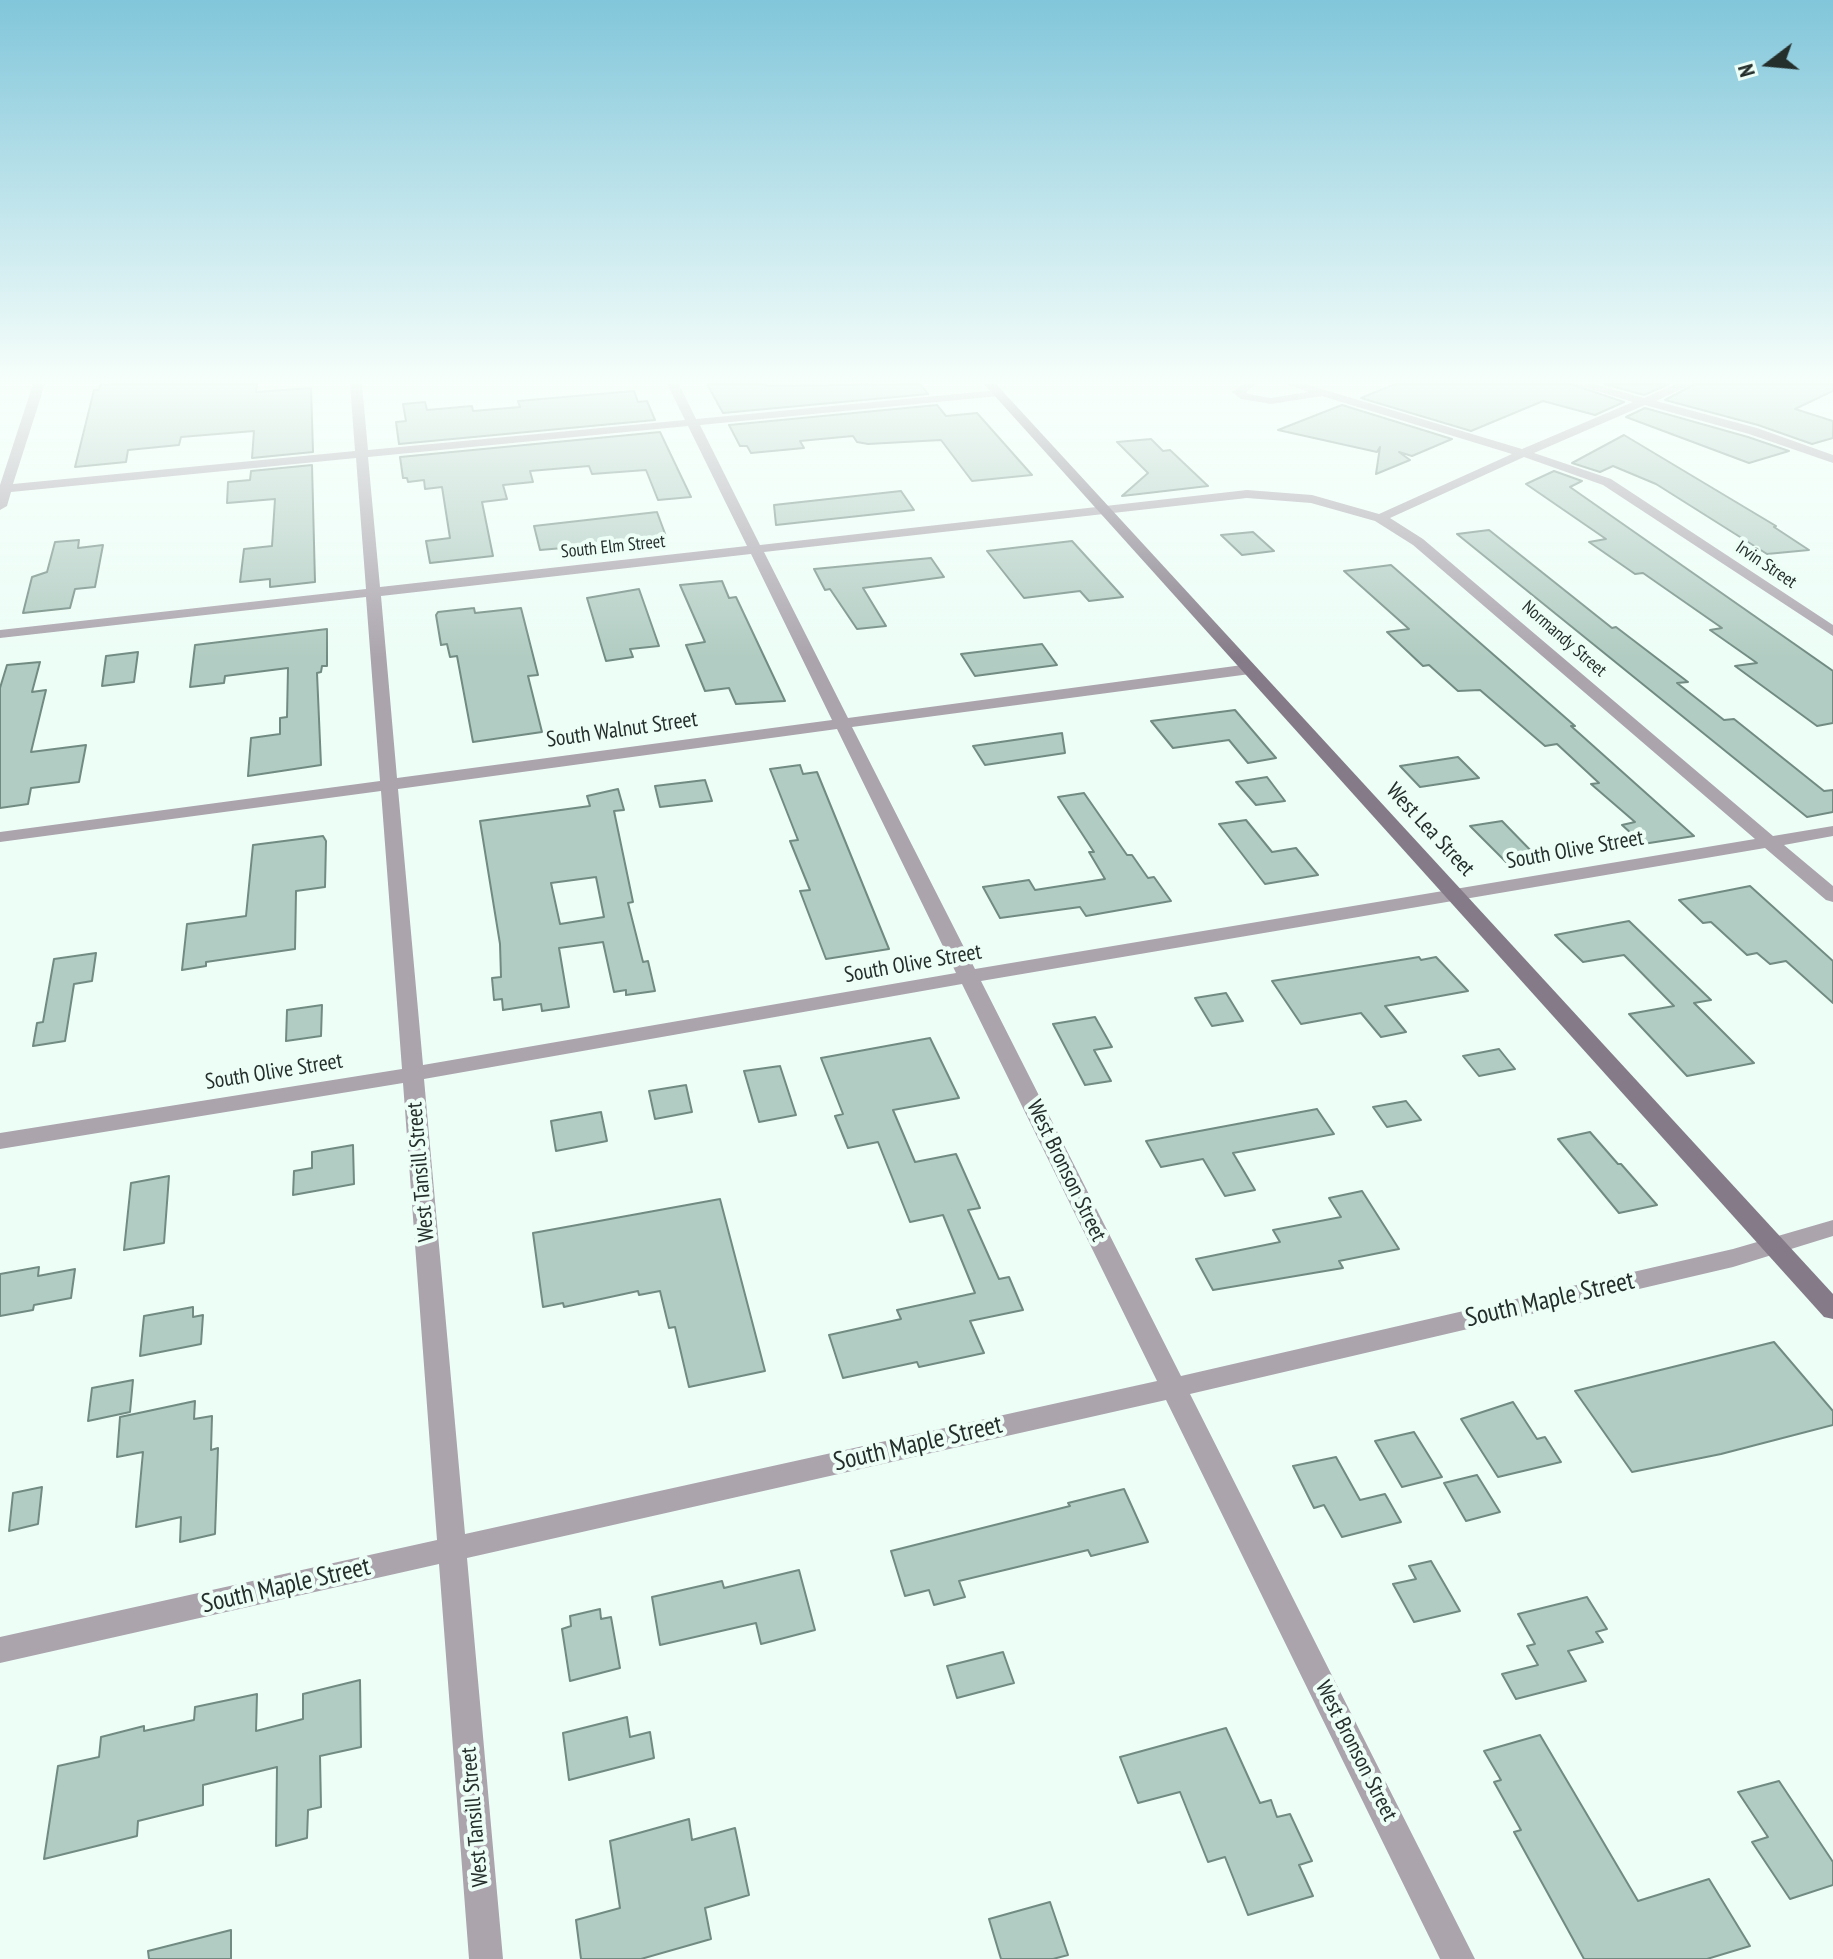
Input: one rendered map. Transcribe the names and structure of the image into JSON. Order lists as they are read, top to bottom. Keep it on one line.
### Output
{"streets":{"main road":["West Lea Street"],"street":["South Elm Street","Irvin Street","Normandy Street","South Walnut Street","South Olive Street","West Bronson Street","West Tansill Street","South Maple Street"]},"crossings":[["South Elm Street","Normandy Street"],["South Elm Street","West Lea Street"],["South Elm Street","West Bronson Street"],["South Elm Street","West Tansill Street"],["Normandy Street","South Olive Street"],["South Walnut Street","West Lea Street"],["South Walnut Street","West Bronson Street"],["South Walnut Street","West Tansill Street"],["West Lea Street","South Olive Street"],["West Lea Street","South Maple Street"],["South Olive Street","West Bronson Street"],["South Olive Street","West Tansill Street"],["West Bronson Street","South Maple Street"],["West Tansill Street","South Maple Street"]],"north":"left"}
